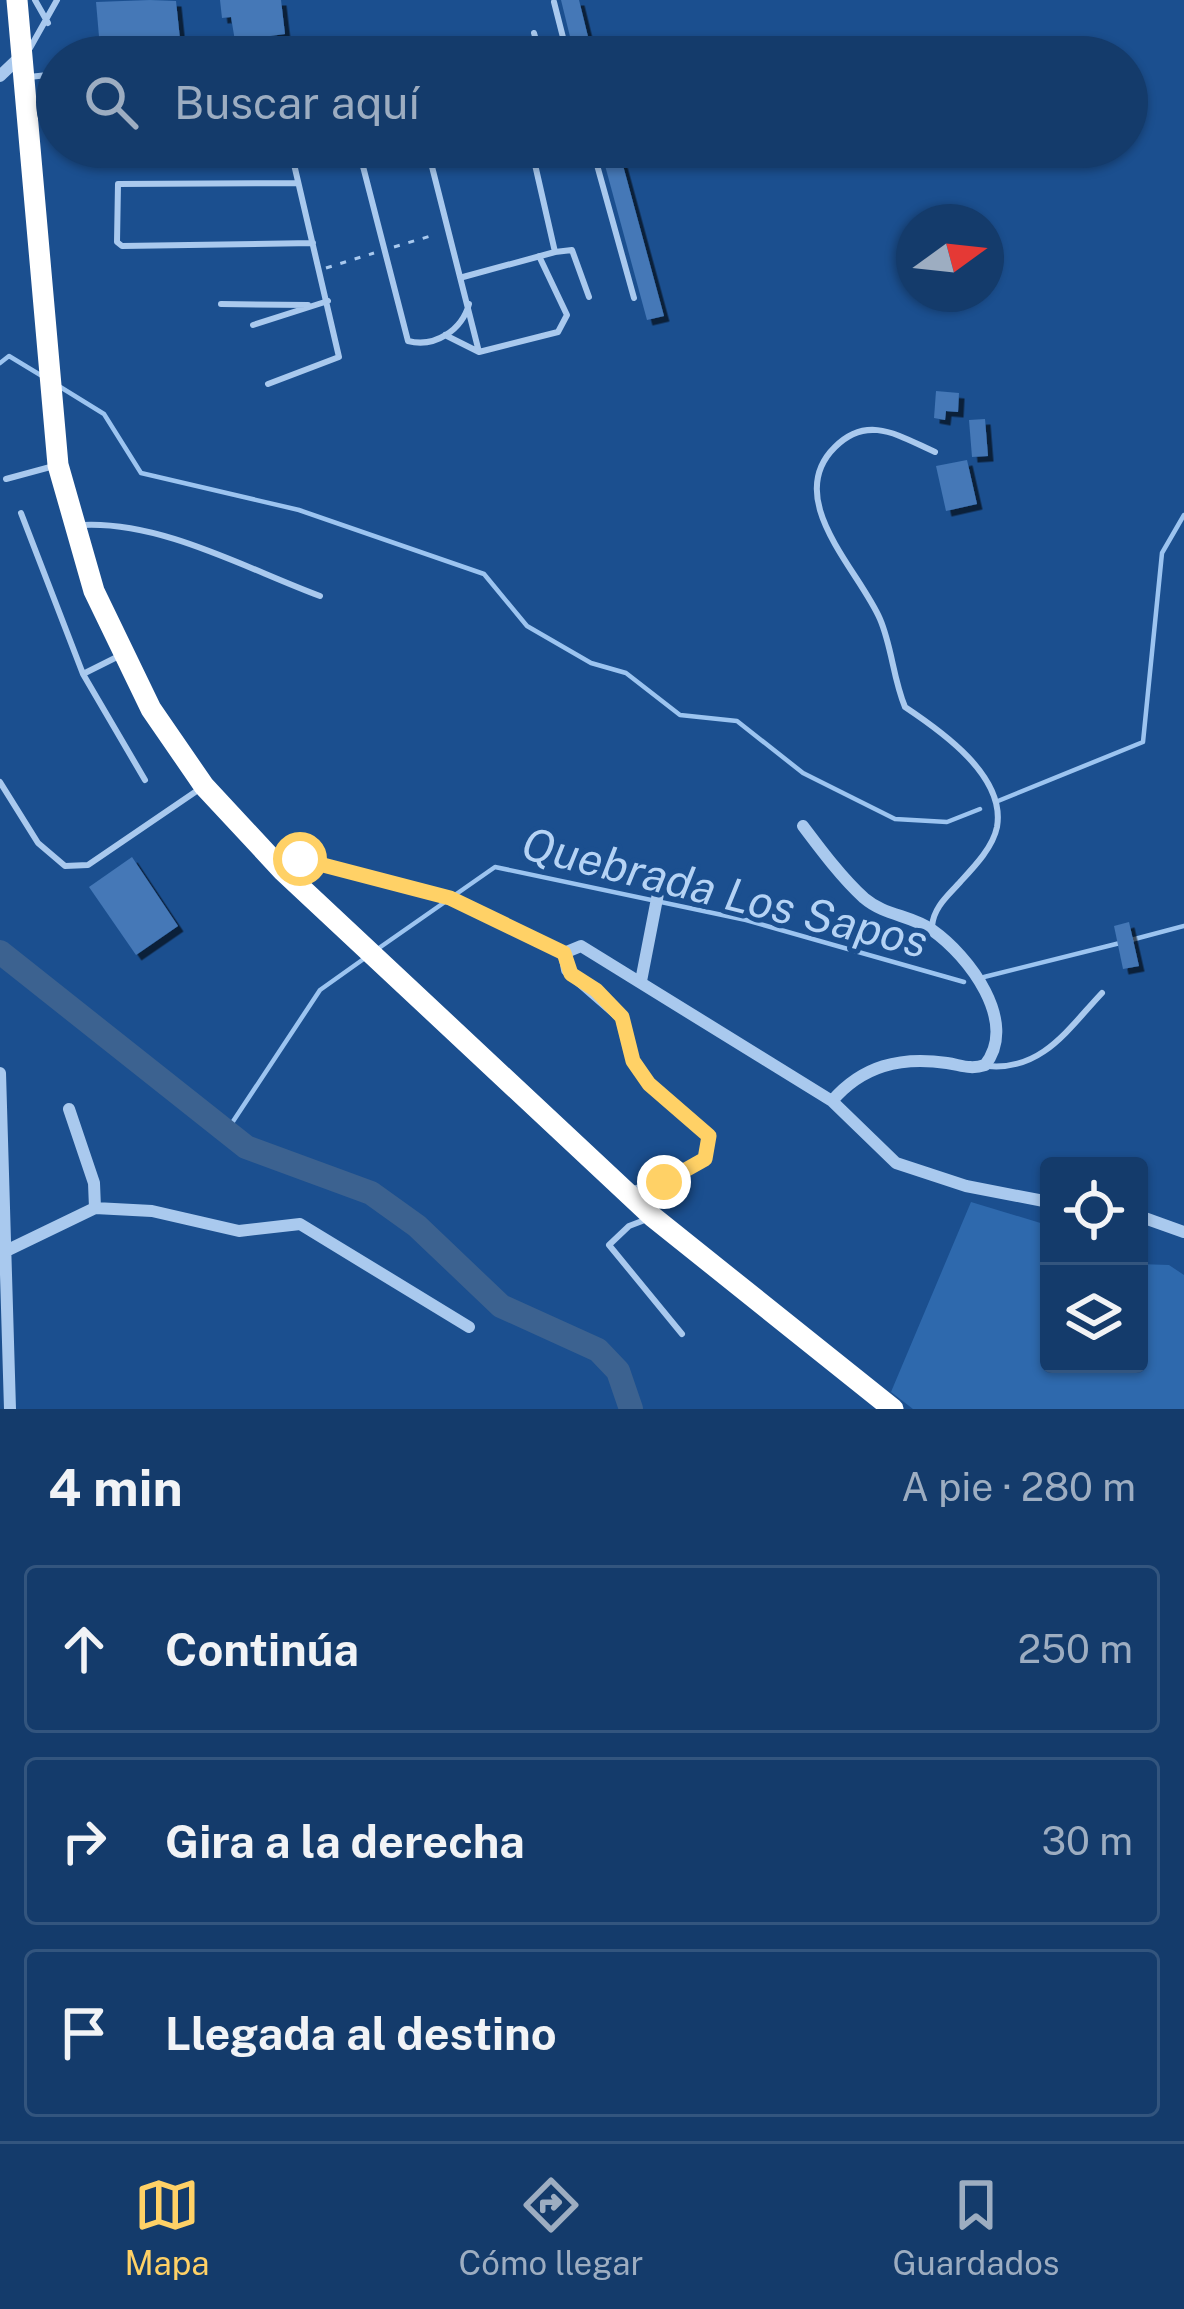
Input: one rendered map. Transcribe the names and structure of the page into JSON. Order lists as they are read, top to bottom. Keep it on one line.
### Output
{"water":["Quebrada Los Sapos"],"north":"right","page":{"search":"Buscar aquí","heading":["4 min","A pie · 280 m"],"list":[["Continúa","250 m"],["Gira a la derecha","30 m"],"Llegada al destino"],"nav":["Mapa","Cómo llegar","Guardados"]}}
